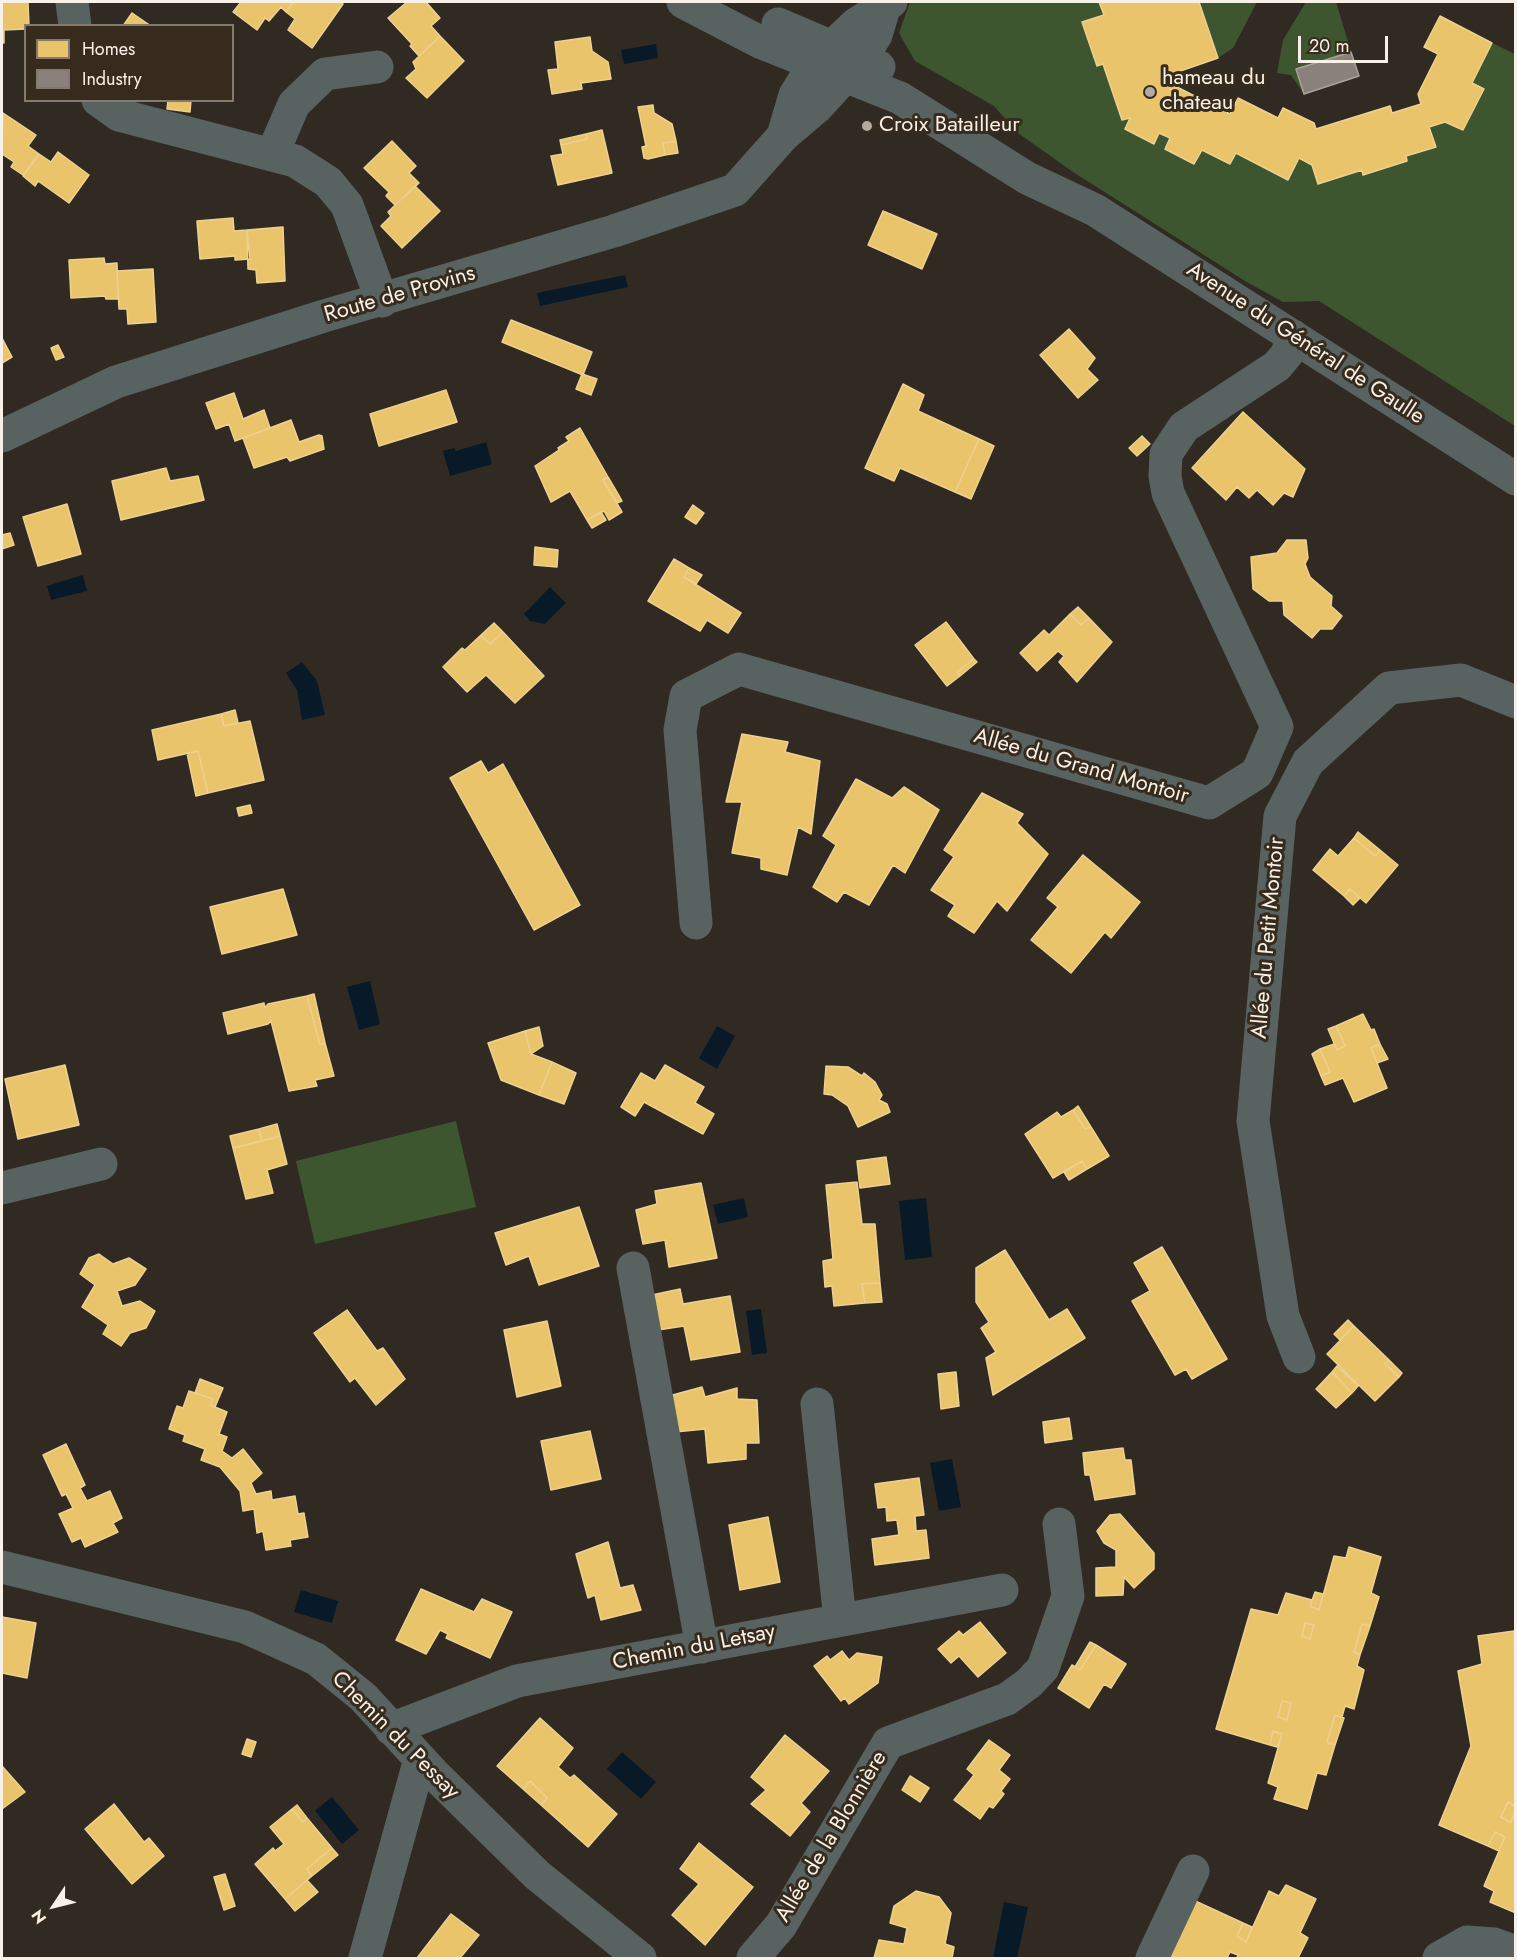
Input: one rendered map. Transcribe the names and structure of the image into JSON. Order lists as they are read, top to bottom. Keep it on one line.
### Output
{"streets":{"street":["Route de Provins","Avenue du Général de Gaulle","Allée du Grand Montoir","Allée du Petit Montoir","Chemin du Letsay","Chemin du Pessay","Allée de la Blonnière"]},"crossings":[["Route de Provins","Avenue du Général de Gaulle"],["Avenue du Général de Gaulle","Allée du Grand Montoir"],["Chemin du Letsay","Chemin du Pessay"]],"places":["hameau du chateau","Croix Batailleur"],"legend":["Homes","Industry"],"scale_bar":"20 m","north":"bottom left"}
